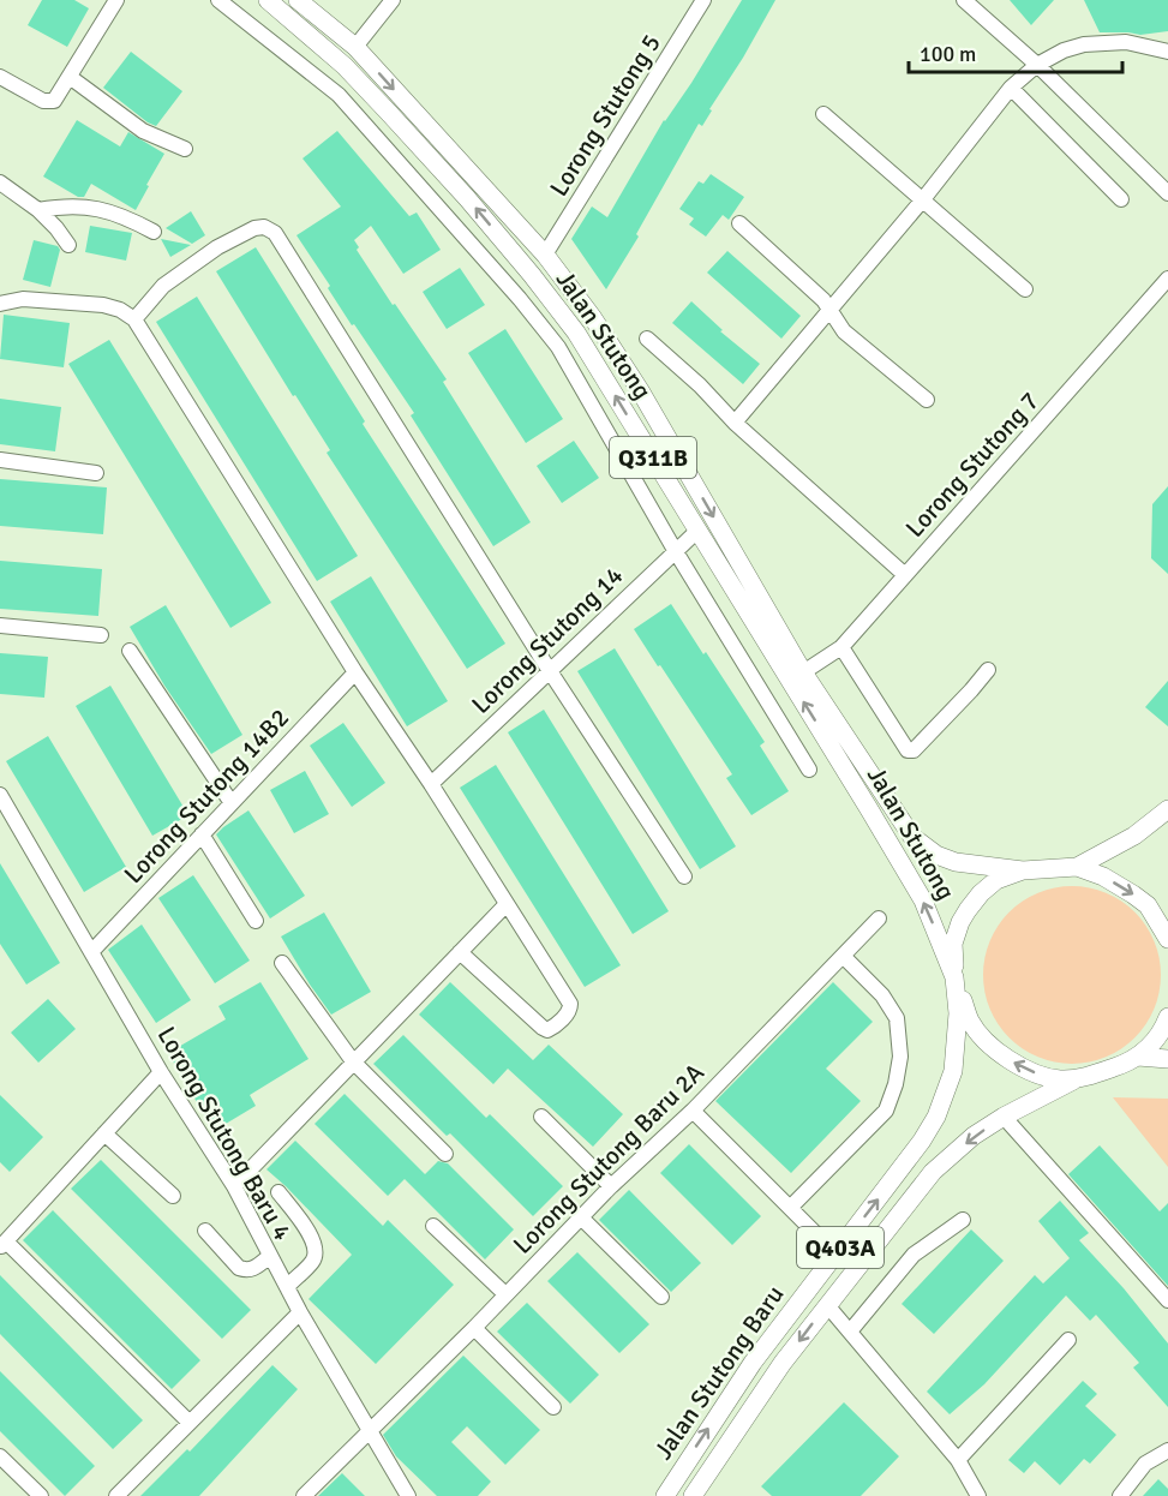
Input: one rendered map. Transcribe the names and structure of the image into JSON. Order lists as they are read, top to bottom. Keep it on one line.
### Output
{"streets":{"main road":["Jalan Stutong","Q311B","Q403A","Jalan Stutong Baru"],"street":["Lorong Stutong 5","Lorong Stutong 7","Lorong Stutong 14","Lorong Stutong 14B2","Lorong Stutong Baru 4","Lorong Stutong Baru 2A"]},"crossings":[["Lorong Stutong 5","Jalan Stutong"],["Jalan Stutong","Lorong Stutong 7"],["Jalan Stutong","Lorong Stutong 14"],["Jalan Stutong","Jalan Stutong Baru"],["Lorong Stutong 14B2","Lorong Stutong Baru 4"],["Lorong Stutong Baru 4","Lorong Stutong Baru 2A"]],"scale_bar":"100 m"}
